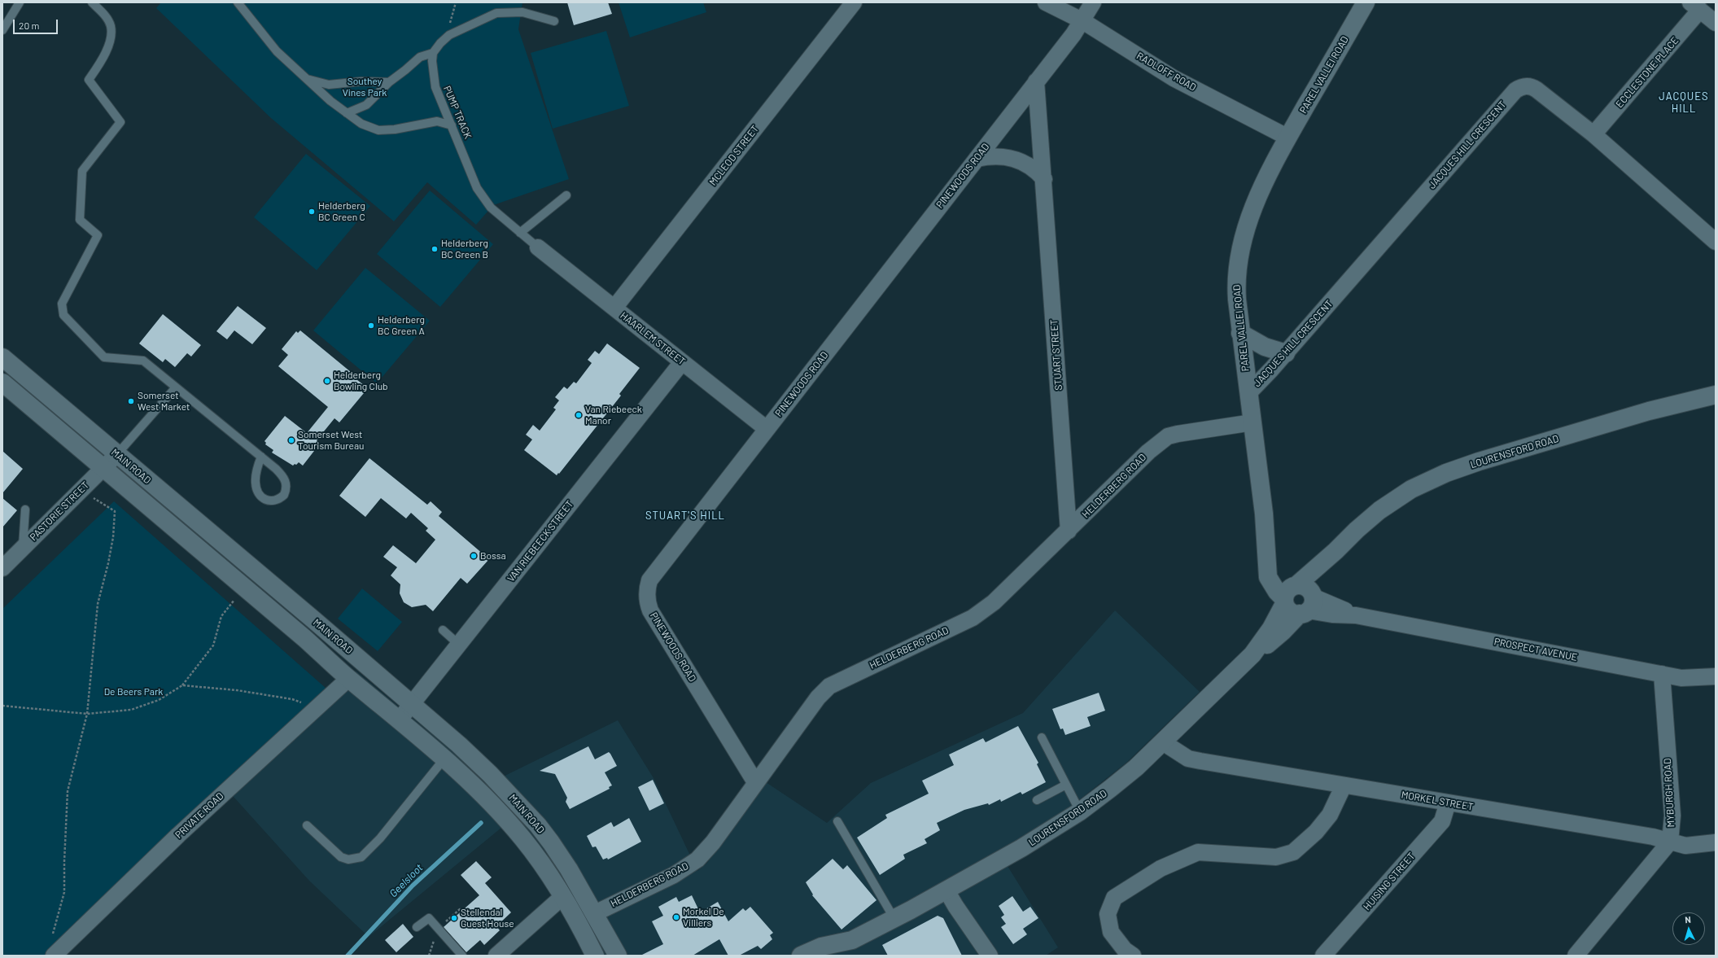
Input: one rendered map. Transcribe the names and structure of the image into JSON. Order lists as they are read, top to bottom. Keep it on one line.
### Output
{"streets":{"street":["RADLOFF ROAD","ECCLESTONE PLACE","PAREL VALLEI ROAD","JACQUES HILL CRESCENT","MCLEOD STREET","PINEWOODS ROAD","HAARLEM STREET","STUART STREET","LOURENSFORD ROAD","MAIN ROAD","HELDERBERG ROAD","PASTORIE STREET","VAN RIEBEECK STREET","PROSPECT AVENUE","MYBURGH ROAD","MORKEL STREET","PRIVATE ROAD","HUISING STREET"],"lane":["PUMP TRACK"]},"crossings":[["RADLOFF ROAD","PAREL VALLEI ROAD"],["RADLOFF ROAD","PINEWOODS ROAD"],["ECCLESTONE PLACE","JACQUES HILL CRESCENT"],["PAREL VALLEI ROAD","JACQUES HILL CRESCENT"],["PAREL VALLEI ROAD","LOURENSFORD ROAD"],["PAREL VALLEI ROAD","HELDERBERG ROAD"],["PUMP TRACK","HAARLEM STREET"],["MCLEOD STREET","HAARLEM STREET"],["PINEWOODS ROAD","HAARLEM STREET"],["PINEWOODS ROAD","STUART STREET"],["PINEWOODS ROAD","HELDERBERG ROAD"],["HAARLEM STREET","VAN RIEBEECK STREET"],["STUART STREET","HELDERBERG ROAD"],["LOURENSFORD ROAD","PROSPECT AVENUE"],["LOURENSFORD ROAD","MORKEL STREET"],["MAIN ROAD","HELDERBERG ROAD"],["MAIN ROAD","PASTORIE STREET"],["MAIN ROAD","VAN RIEBEECK STREET"],["MAIN ROAD","PRIVATE ROAD"],["PROSPECT AVENUE","MYBURGH ROAD"],["MYBURGH ROAD","MORKEL STREET"],["MORKEL STREET","HUISING STREET"]],"districts":["JACQUES HILL","STUART'S HILL"],"water":["Geelsloot"],"parks":["Southey Vines Park","De Beers Park"],"places":["Helderberg BC Green C","Helderberg BC Green B","Helderberg BC Green A","Helderberg Bowling Club","Somerset West Market","Van Riebeeck Manor","Somerset West Tourism Bureau","Bossa","Morkel De Villiers","Stellendal Guest House"],"scale_bar":"20 m","north":"top"}
